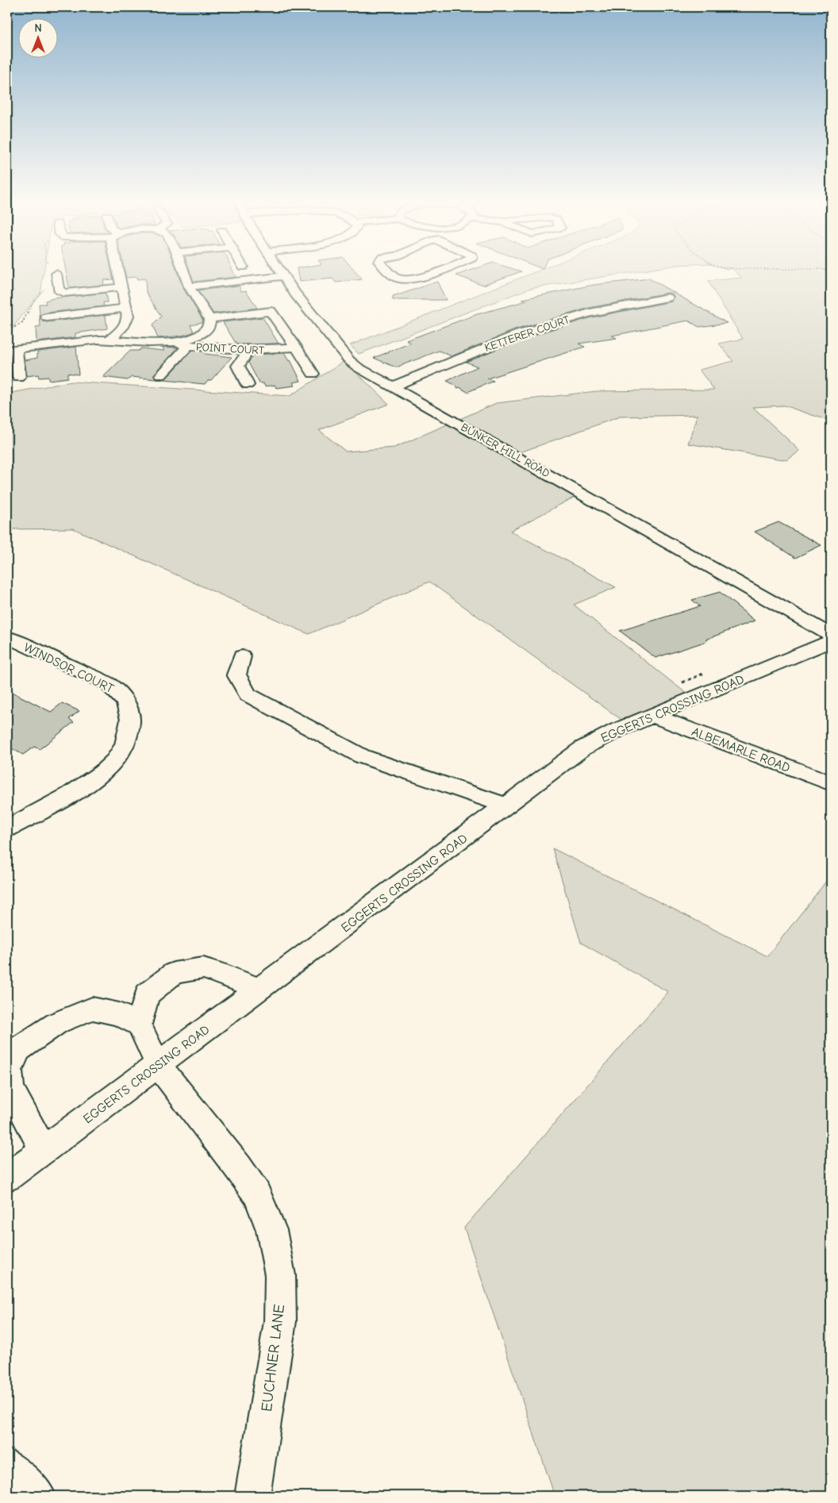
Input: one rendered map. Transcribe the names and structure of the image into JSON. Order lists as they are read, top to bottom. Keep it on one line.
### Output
{"streets":{"street":["KETTERER COURT","POINT COURT","BUNKER HILL ROAD","WINDSOR COURT","EGGERTS CROSSING ROAD","ALBEMARLE ROAD","EUCHNER LANE"]},"crossings":[["KETTERER COURT","BUNKER HILL ROAD"],["EGGERTS CROSSING ROAD","ALBEMARLE ROAD"],["EGGERTS CROSSING ROAD","EUCHNER LANE"]],"north":"top"}
